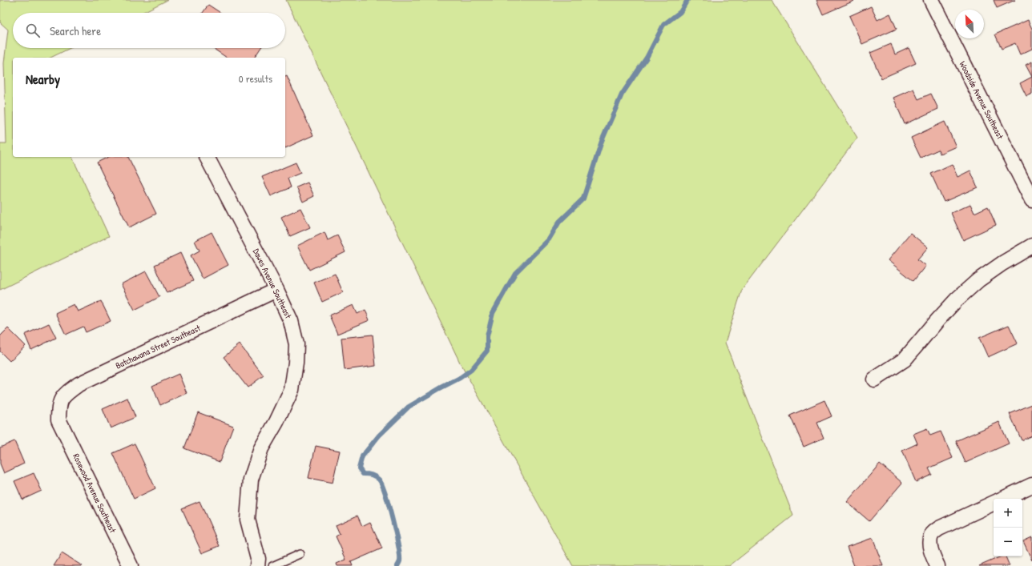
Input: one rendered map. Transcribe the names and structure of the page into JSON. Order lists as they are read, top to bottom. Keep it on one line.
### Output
{"streets":{"street":["Woodside Avenue Southeast","Dawes Avenue Southeast","Batchawana Street Southeast","Rosewood Avenue Southeast"]},"crossings":[["Dawes Avenue Southeast","Batchawana Street Southeast"],["Batchawana Street Southeast","Rosewood Avenue Southeast"]],"north":"top left","page":{"search":"Search here","heading":["Nearby","0 results"],"map_buttons":["+","−"]}}
